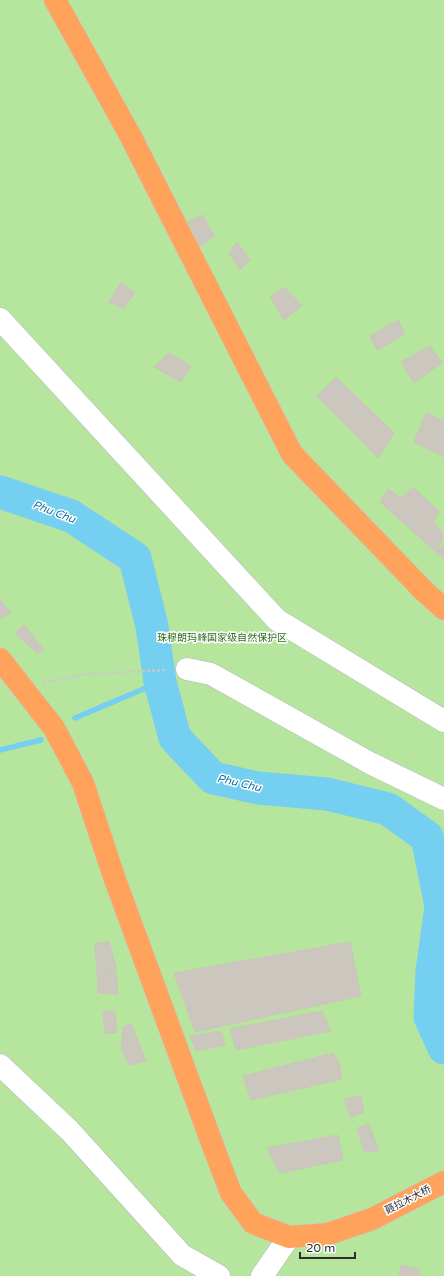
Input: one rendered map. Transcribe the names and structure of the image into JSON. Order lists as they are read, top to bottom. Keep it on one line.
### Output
{"streets":{"highway":["聂拉木大桥"]},"water":["Phu Chu"],"parks":["珠穆朗玛峰国家级自然保护区"],"scale_bar":"20 m"}
